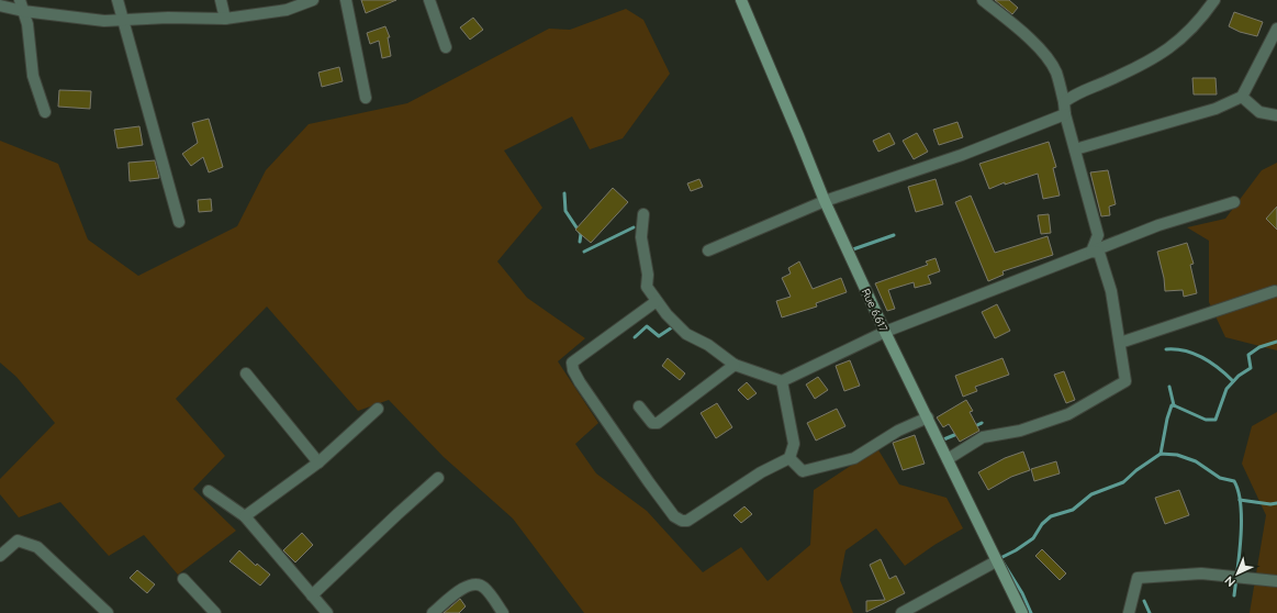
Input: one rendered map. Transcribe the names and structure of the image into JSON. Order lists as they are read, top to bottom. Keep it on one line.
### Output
{"streets":{"street":["Rue 6.617"]},"north":"bottom left"}
